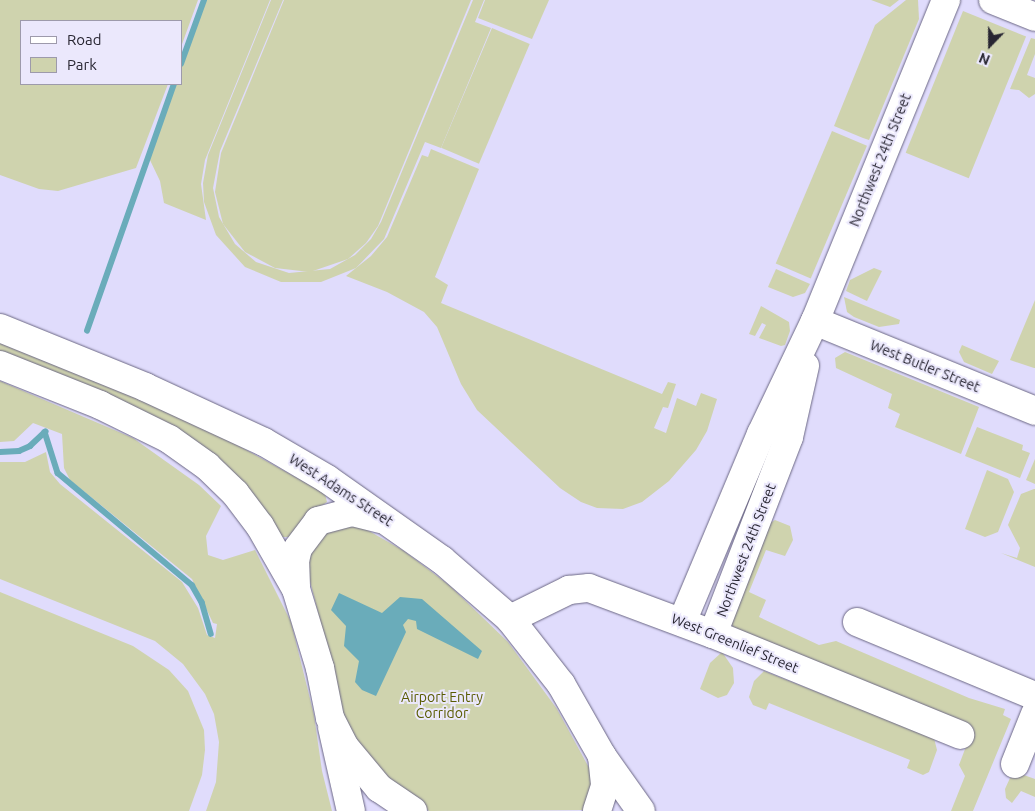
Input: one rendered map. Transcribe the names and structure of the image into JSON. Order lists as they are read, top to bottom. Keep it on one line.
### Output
{"streets":{"main road":["Northwest 24th Street","West Butler Street","West Adams Street","West Greenlief Street"]},"crossings":[["Northwest 24th Street","West Butler Street"],["Northwest 24th Street","West Greenlief Street"],["West Adams Street","West Greenlief Street"]],"parks":["Airport Entry Corridor"],"legend":["Road","Park"],"north":"bottom"}
